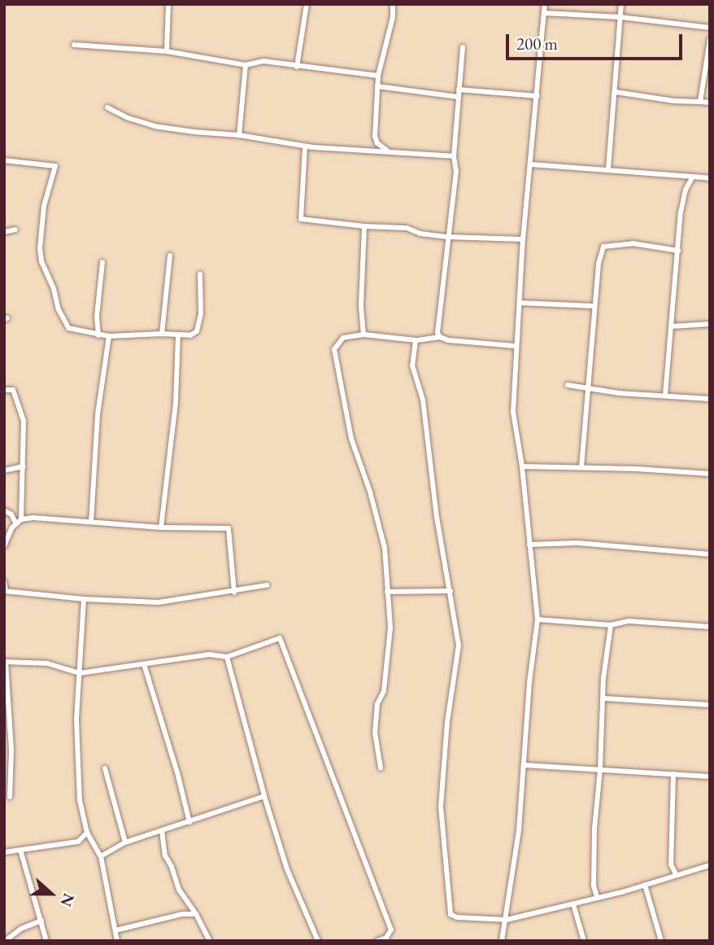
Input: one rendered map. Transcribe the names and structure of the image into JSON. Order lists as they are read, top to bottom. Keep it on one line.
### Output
{"scale_bar":"200 m","north":"right"}
